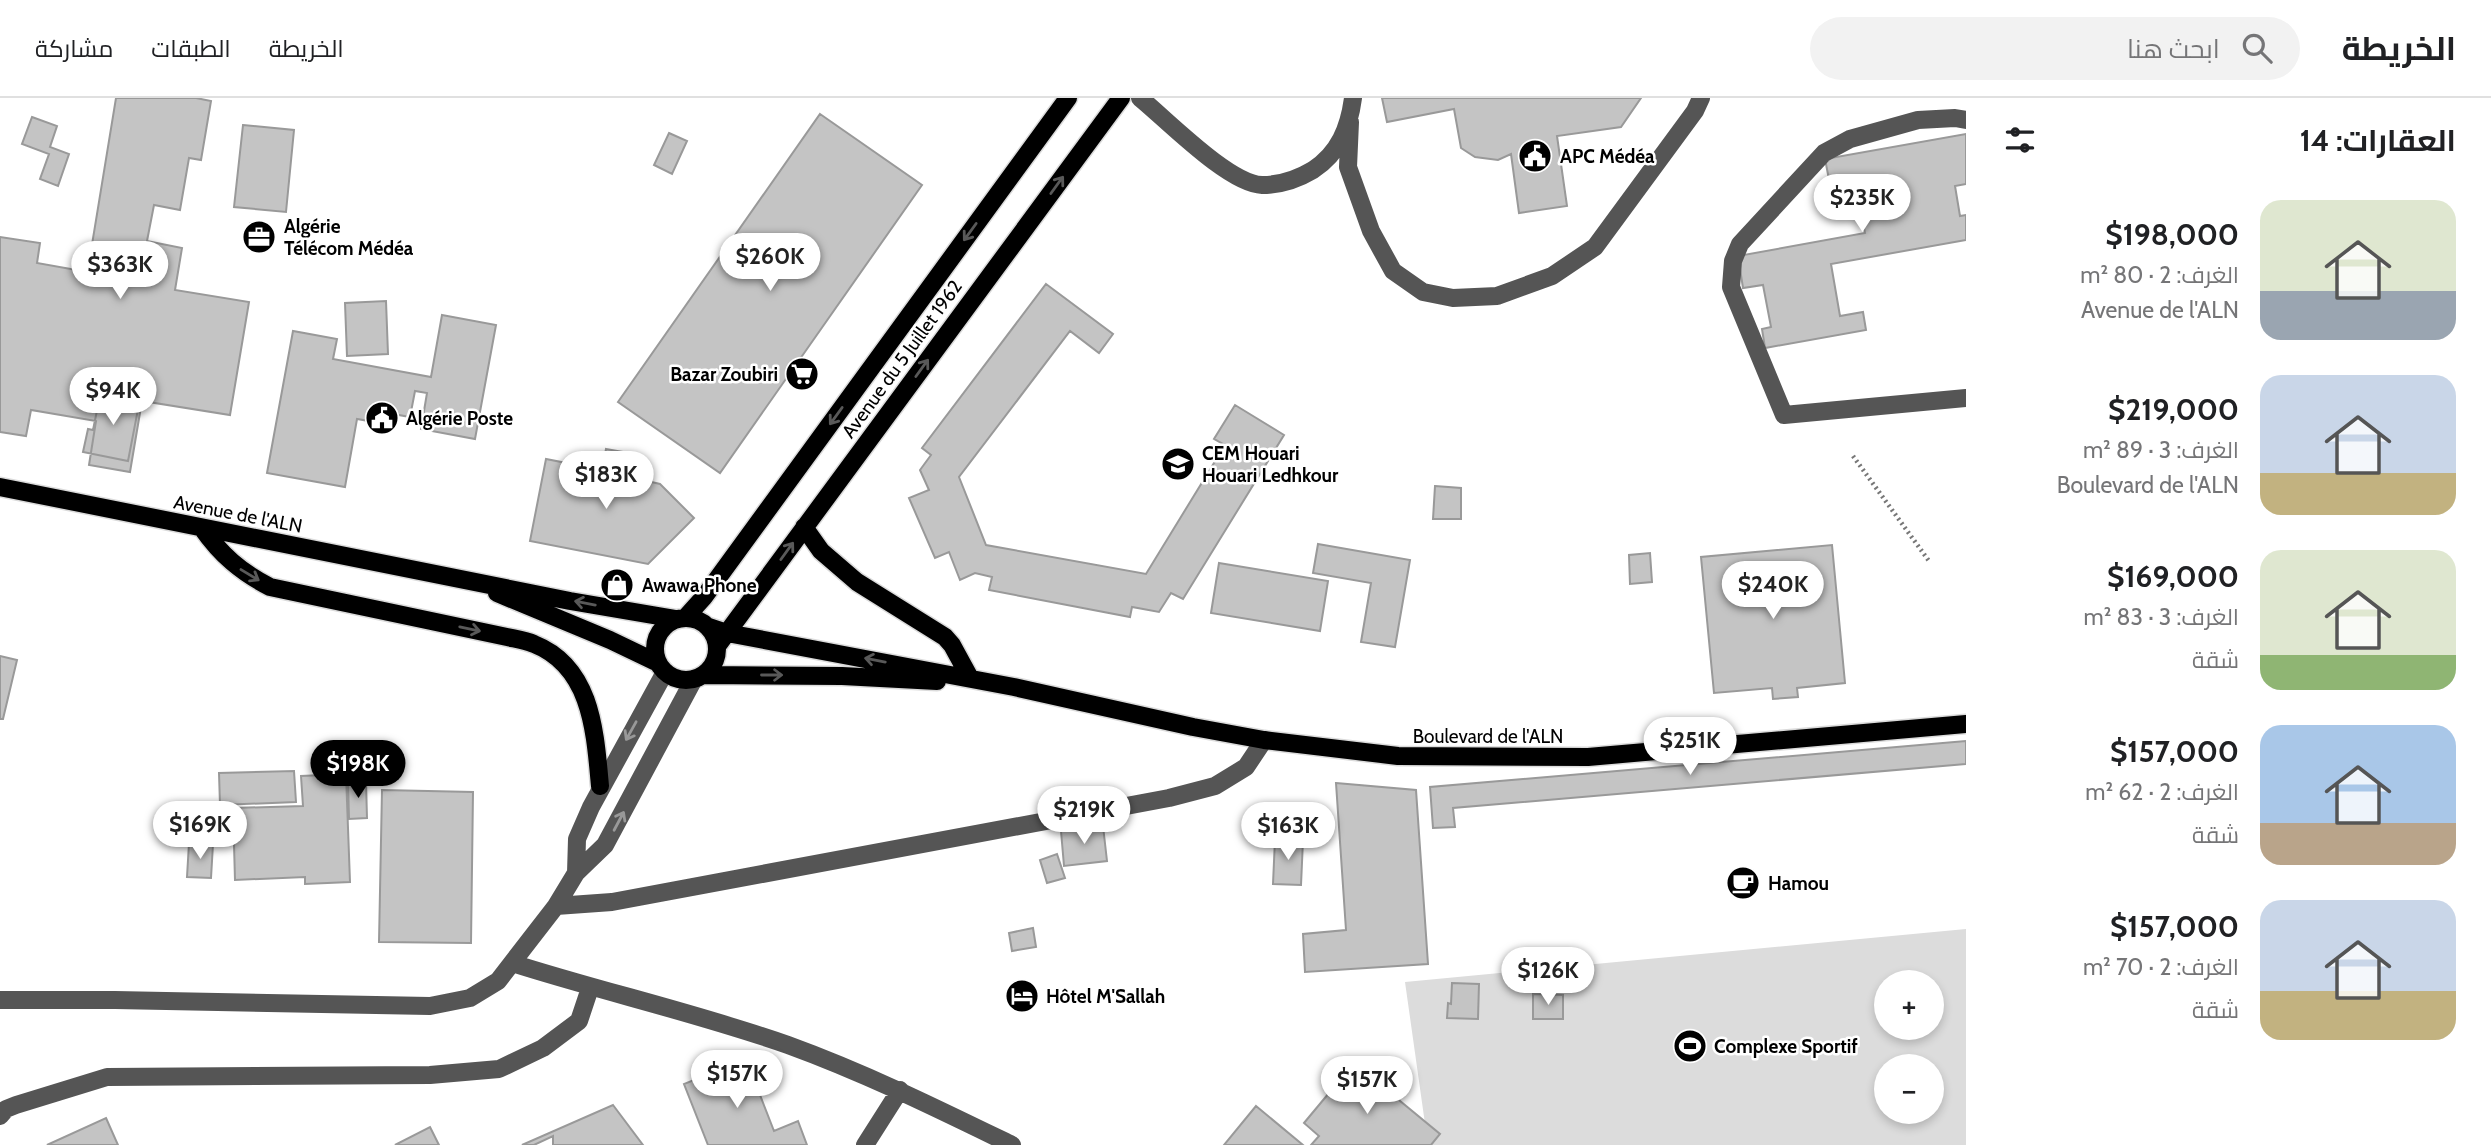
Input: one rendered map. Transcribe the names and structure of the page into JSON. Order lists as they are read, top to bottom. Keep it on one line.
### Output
{"streets":{"main road":["Avenue du 5 Juillet 1962","Avenue de l'ALN","Boulevard de l'ALN"]},"places":{"public building":["APC Médéa","Algérie Poste"],"office":["Algérie Télécom Médéa"],"supermarket":["Bazar Zoubiri"],"school or university":["CEM Houari Houari Ledhkour"],"shop":["Awawa Phone"],"cafe":["Hamou"],"hotel":["Hôtel M'Sallah"],"sports":["Complexe Sportif"]},"page":{"header":"الخريطة","search":"ابحث هنا","nav":["الخريطة","الطبقات","مشاركة"],"heading":"العقارات: 14","price":["$235K","$260K","$363K","$94K","$183K","$240K","$251K","$198K","$219K","$169K","$163K","$126K","$157K","$157K"],"list":[{"name":"$198,000","note":"الغرف: 2 · 80 m² · Avenue de l'ALN"},{"name":"$219,000","note":"الغرف: 3 · 89 m² · Boulevard de l'ALN"},{"name":"$169,000","note":"الغرف: 3 · 83 m² · شقة"},{"name":"$157,000","note":"الغرف: 2 · 62 m² · شقة"},{"name":"$157,000","note":"الغرف: 2 · 70 m² · شقة"}],"map_buttons":["+","−"]}}
